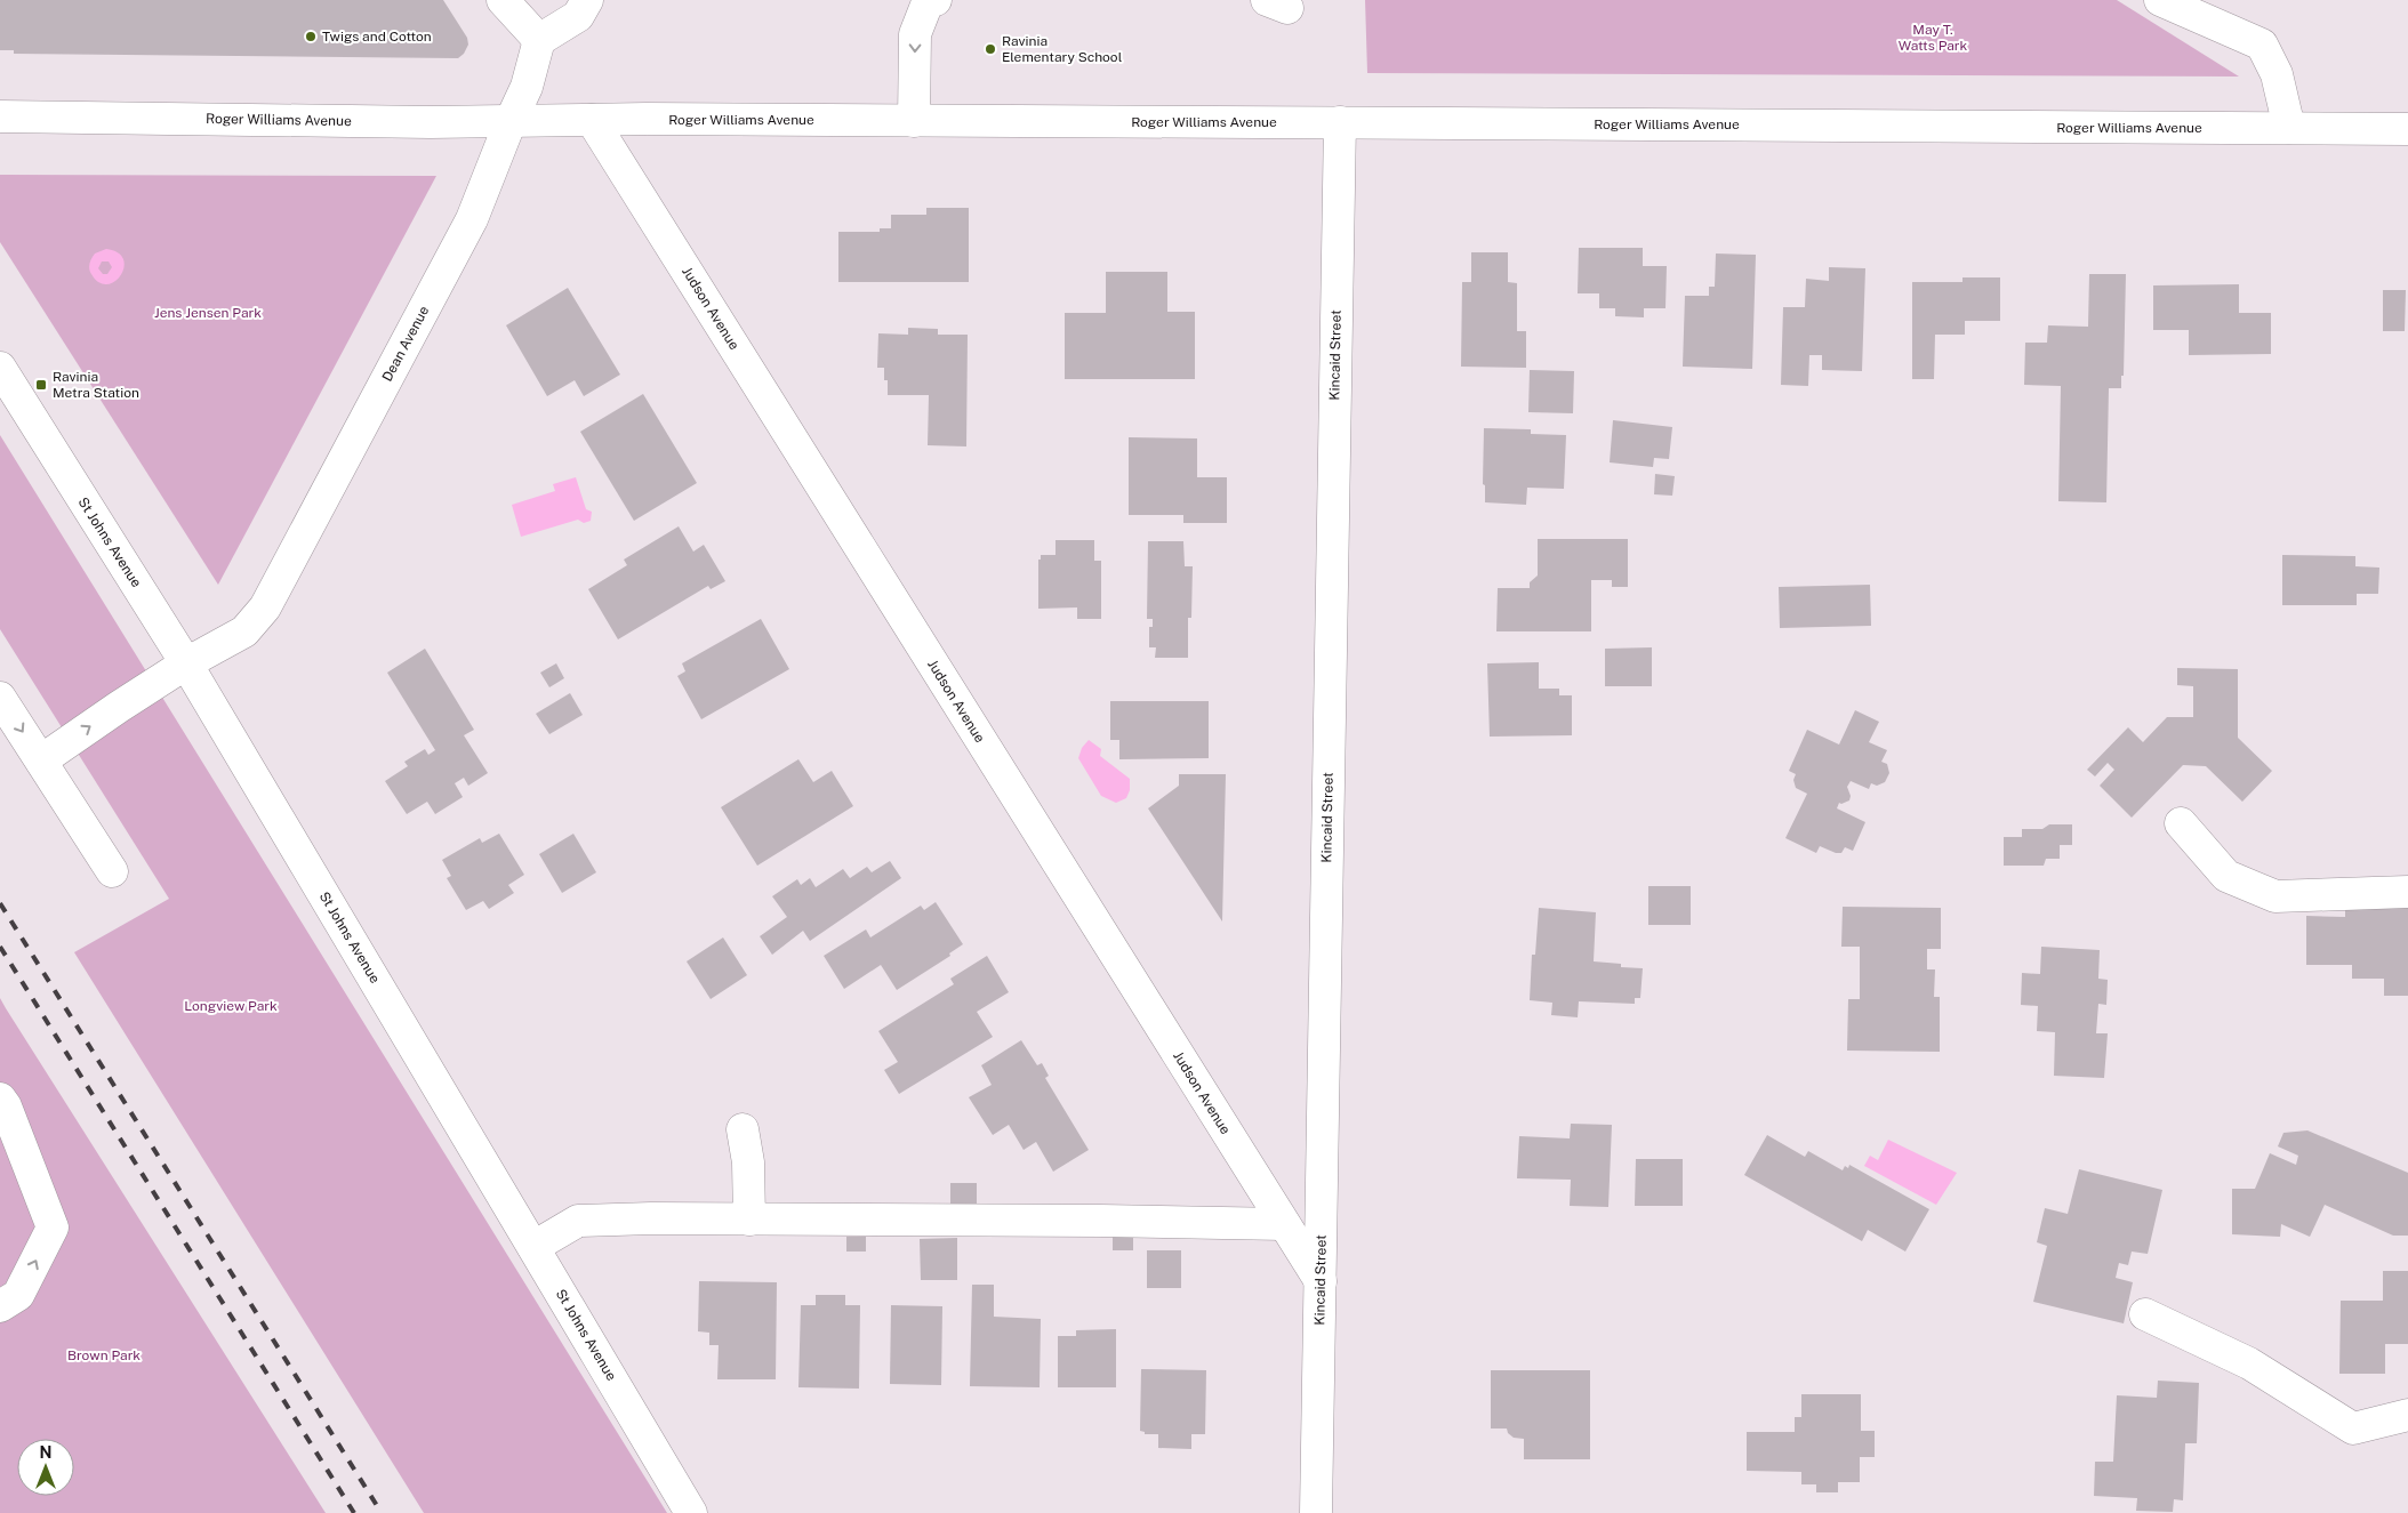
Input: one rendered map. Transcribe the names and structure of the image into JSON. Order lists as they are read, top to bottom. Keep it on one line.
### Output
{"streets":{"street":["Roger Williams Avenue","Judson Avenue","Dean Avenue","Kincaid Street","St Johns Avenue"]},"crossings":[["Roger Williams Avenue","Judson Avenue"],["Roger Williams Avenue","Dean Avenue"],["Roger Williams Avenue","Kincaid Street"],["Judson Avenue","Kincaid Street"],["Dean Avenue","St Johns Avenue"]],"parks":["May T. Watts Park","Jens Jensen Park","Longview Park","Brown Park"],"places":{"other":["Twigs and Cotton","Ravinia Elementary School"],"transit":["Ravinia Metra Station"]},"north":"top"}
